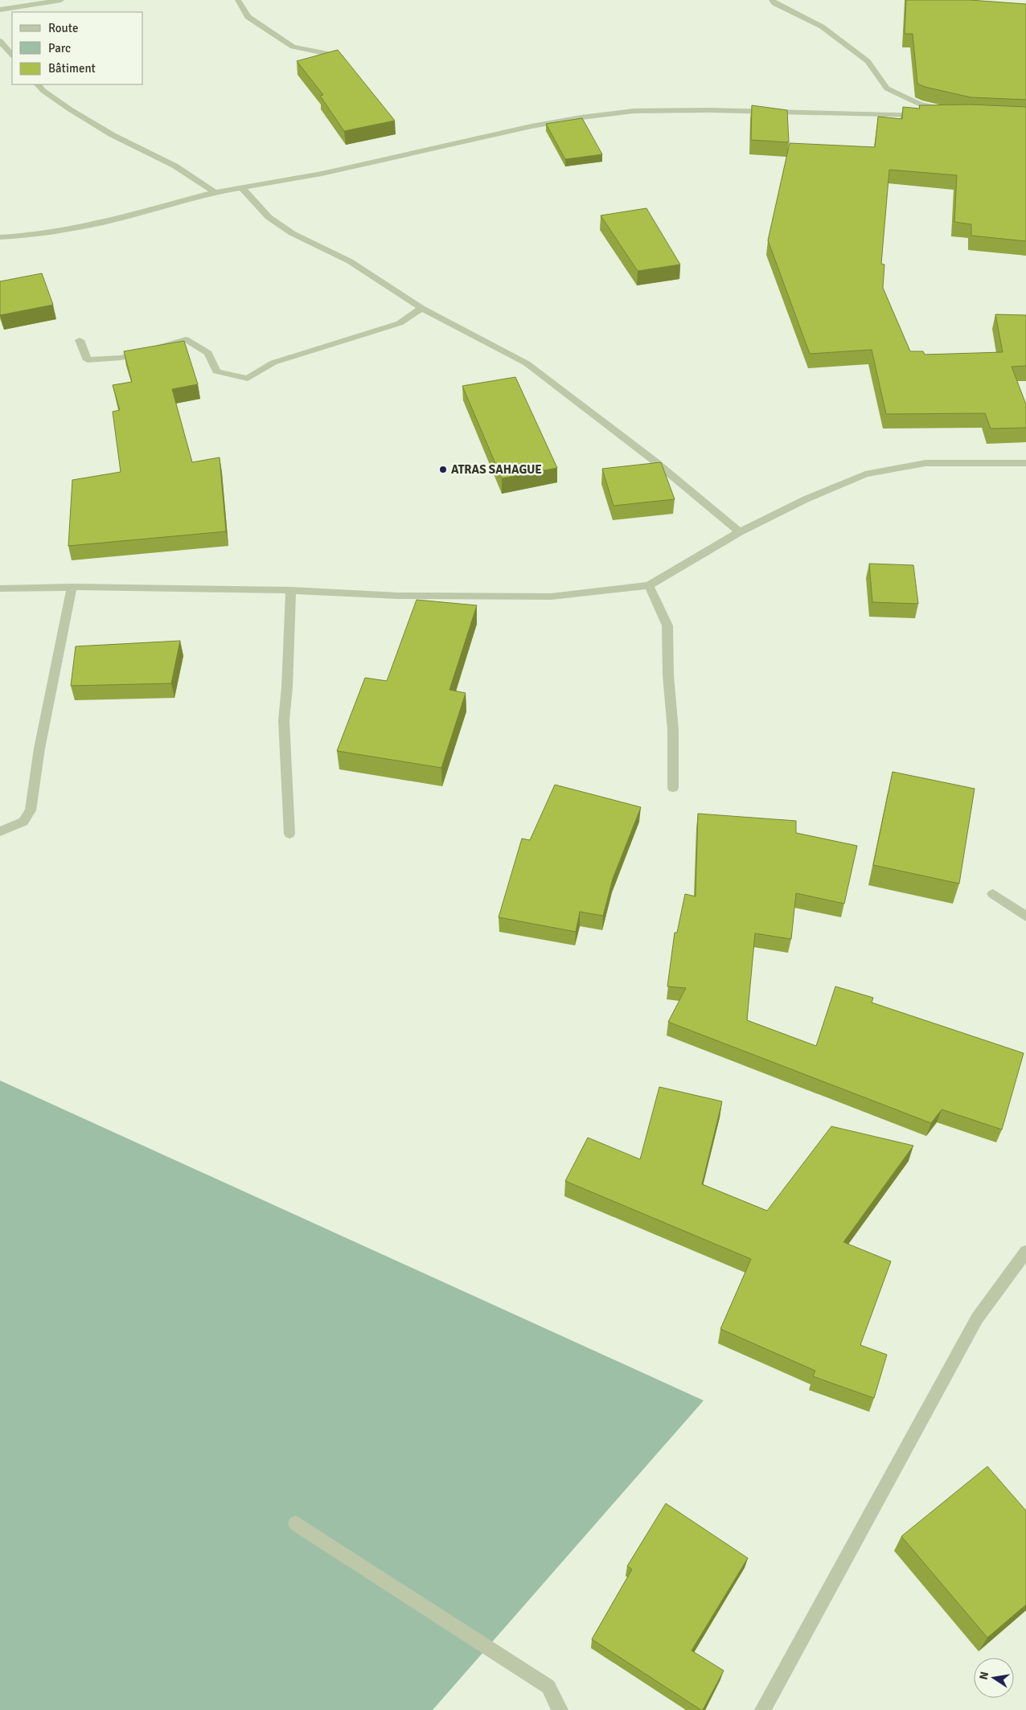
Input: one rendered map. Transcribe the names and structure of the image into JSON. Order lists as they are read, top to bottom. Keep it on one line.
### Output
{"places":["ATRAS SAHAGUE"],"legend":["Route","Parc","Bâtiment"],"north":"left"}
